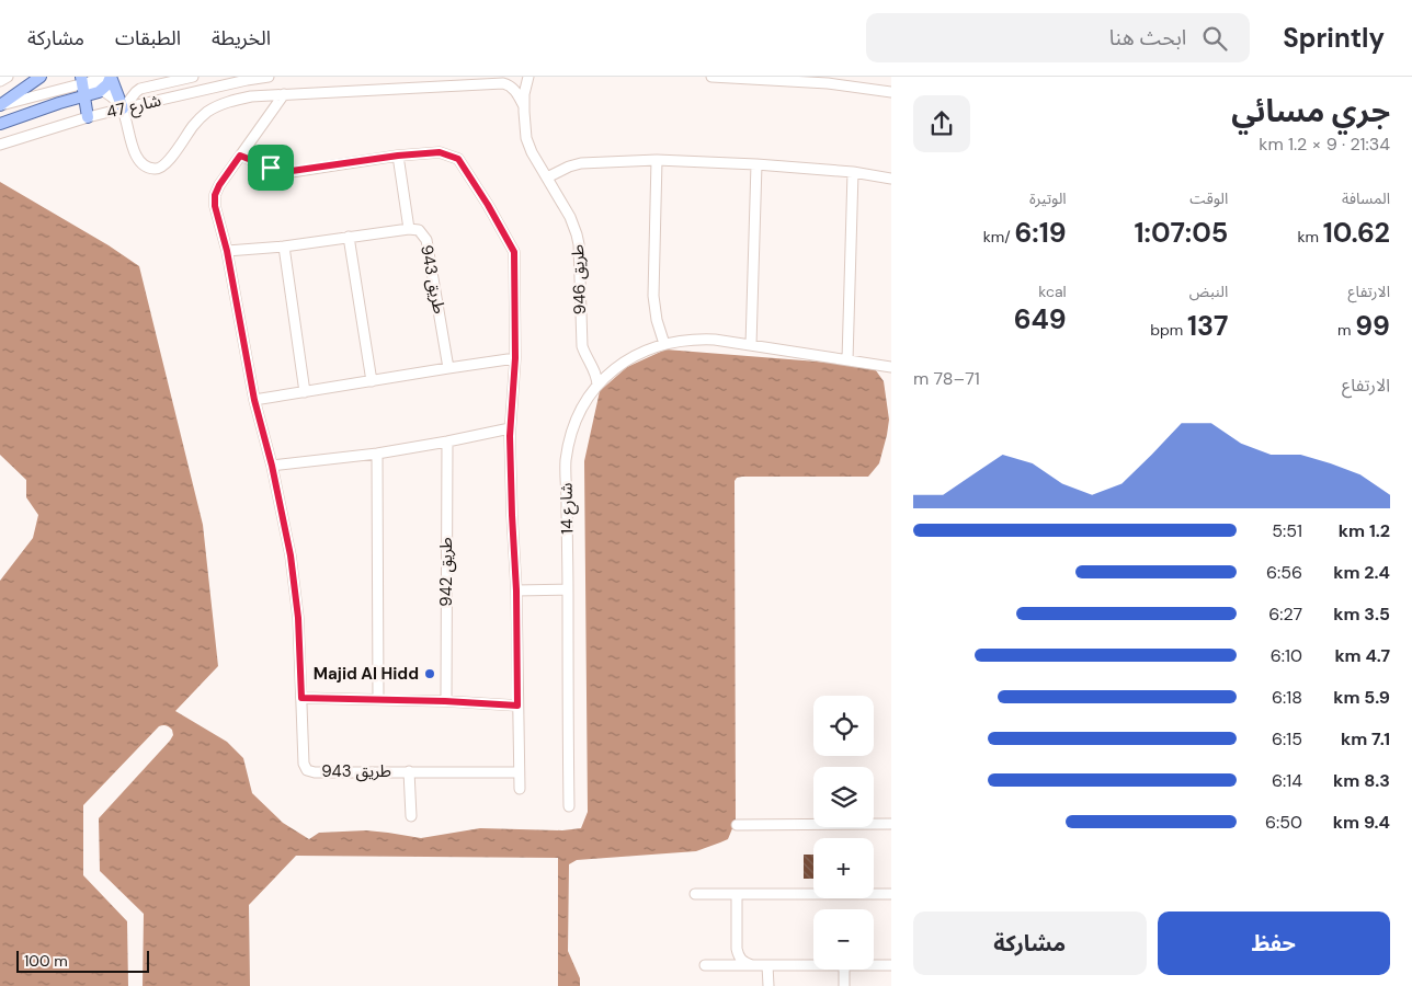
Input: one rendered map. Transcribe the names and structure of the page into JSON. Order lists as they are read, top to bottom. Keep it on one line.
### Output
{"streets":{"street":["شارع 47","طريق 943","طريق 946","شارع 14","طريق 942"]},"crossings":[["طريق 946","شارع 14"]],"places":["Majid Al Hidd"],"scale_bar":"100 m","page":{"header":"Sprintly","search":"ابحث هنا","nav":["الخريطة","الطبقات","مشاركة"],"heading":["جري مسائي","21:34 · 9 × 1.2 km"],"stats":[["المسافة","10.62 km"],["الوقت","1:07:05"],["الوتيرة","6:19 /km"],["الارتفاع","99 m"],["النبض","137 bpm"],["kcal","649"]],"chart":["الارتفاع","71–78 m"],"list":[{"name":"1.2 km","note":"5:51"},{"name":"2.4 km","note":"6:56"},{"name":"3.5 km","note":"6:27"},{"name":"4.7 km","note":"6:10"},{"name":"5.9 km","note":"6:18"},{"name":"7.1 km","note":"6:15"},{"name":"8.3 km","note":"6:14"},{"name":"9.4 km","note":"6:50"}],"map_buttons":["+","−"],"buttons":["حفظ","مشاركة"],"scale":"100 m"}}
